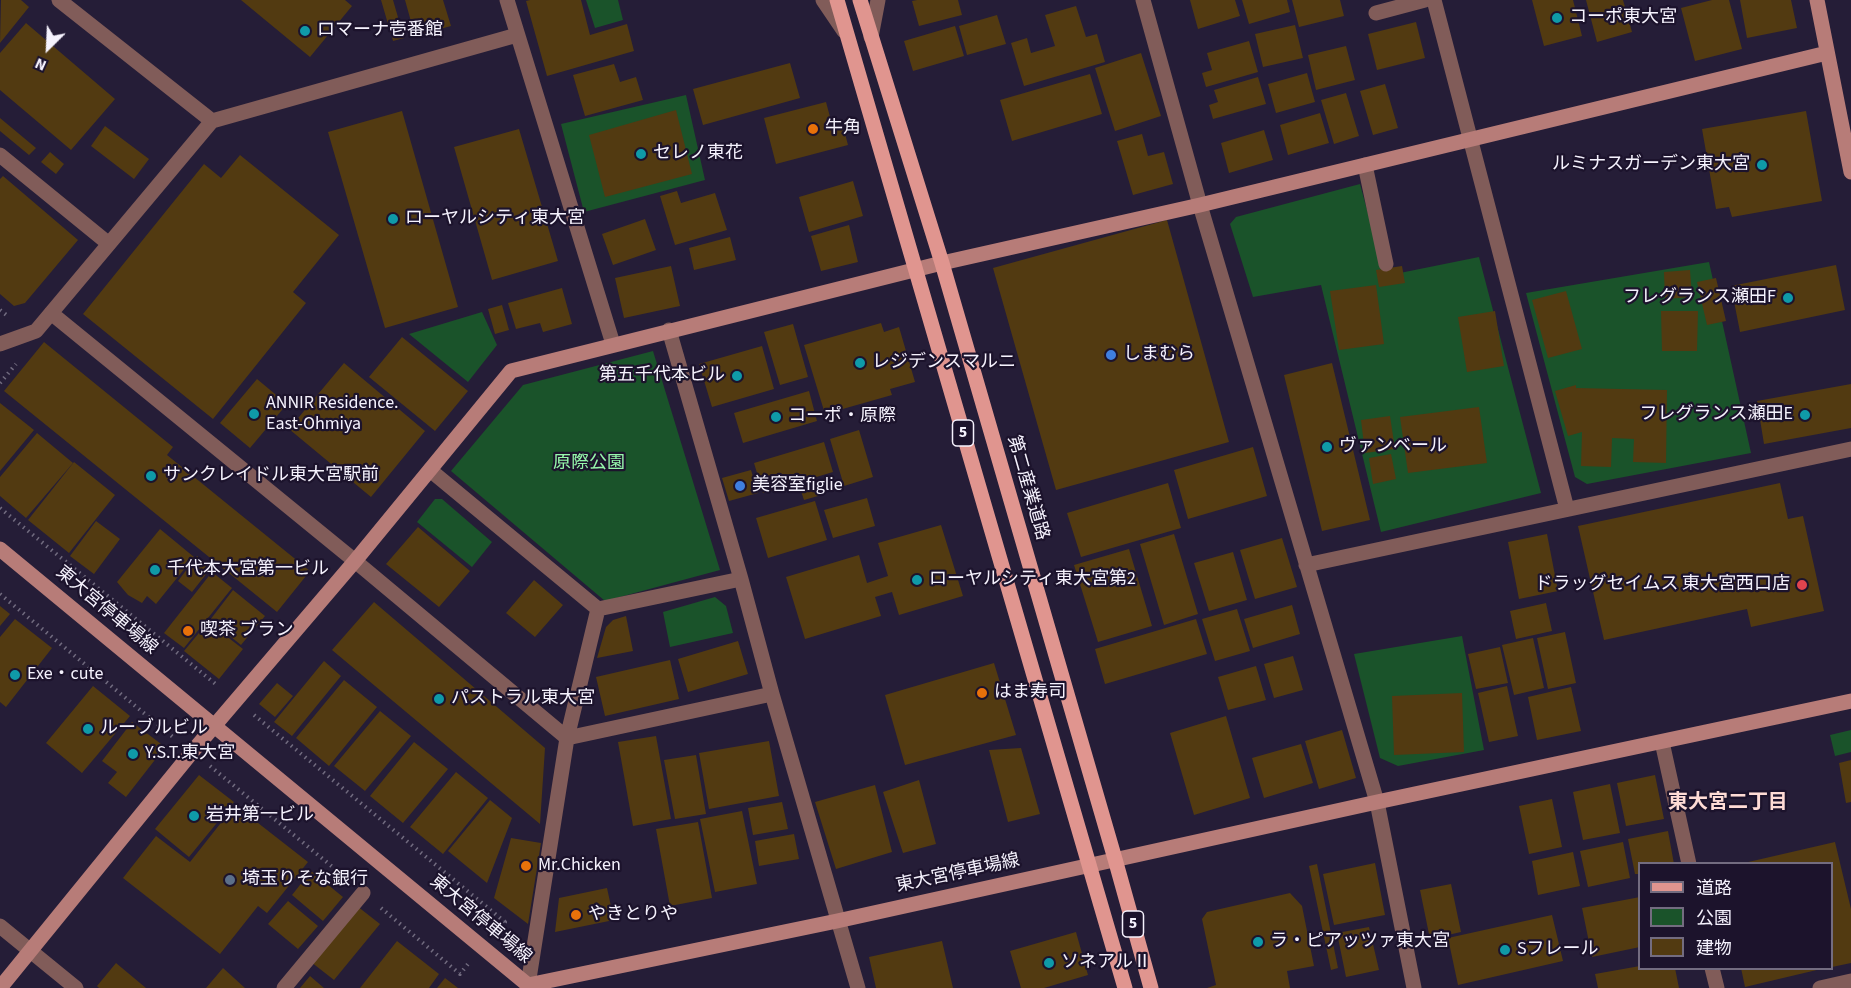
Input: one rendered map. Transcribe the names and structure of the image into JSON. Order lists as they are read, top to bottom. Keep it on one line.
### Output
{"streets":{"main road":["5","第二産業道路"],"street":["東大宮停車場線"]},"crossings":[["5","東大宮停車場線"],["第二産業道路","東大宮停車場線"]],"districts":["東大宮二丁目"],"parks":["原際公園"],"places":["コーポ東大宮","ロマーナ壱番館","牛角","セレノ東花","ルミナスガーデン東大宮","ローヤルシティ東大宮","フレグランス瀬田F","しまむら","レジデンスマルニ","第五千代本ビル","ANNIR Residence. East-Ohmiya","フレグランス瀬田E","コーポ・原際","ヴァンベール","サンクレイドル東大宮駅前","美容室figlie","千代本大宮第一ビル","ローヤルシティ東大宮第2","ドラッグセイムス 東大宮西口店","喫茶 ブラン","Exe・cute","はま寿司","パストラル東大宮","ルーブルビル","Y.S.T.東大宮","岩井第一ビル","Mr.Chicken","埼玉りそな銀行","やきとりや","ラ・ピアッツァ東大宮","Sフレール","ソネアルⅡ"],"legend":["道路","公園","建物"],"north":"bottom left"}
